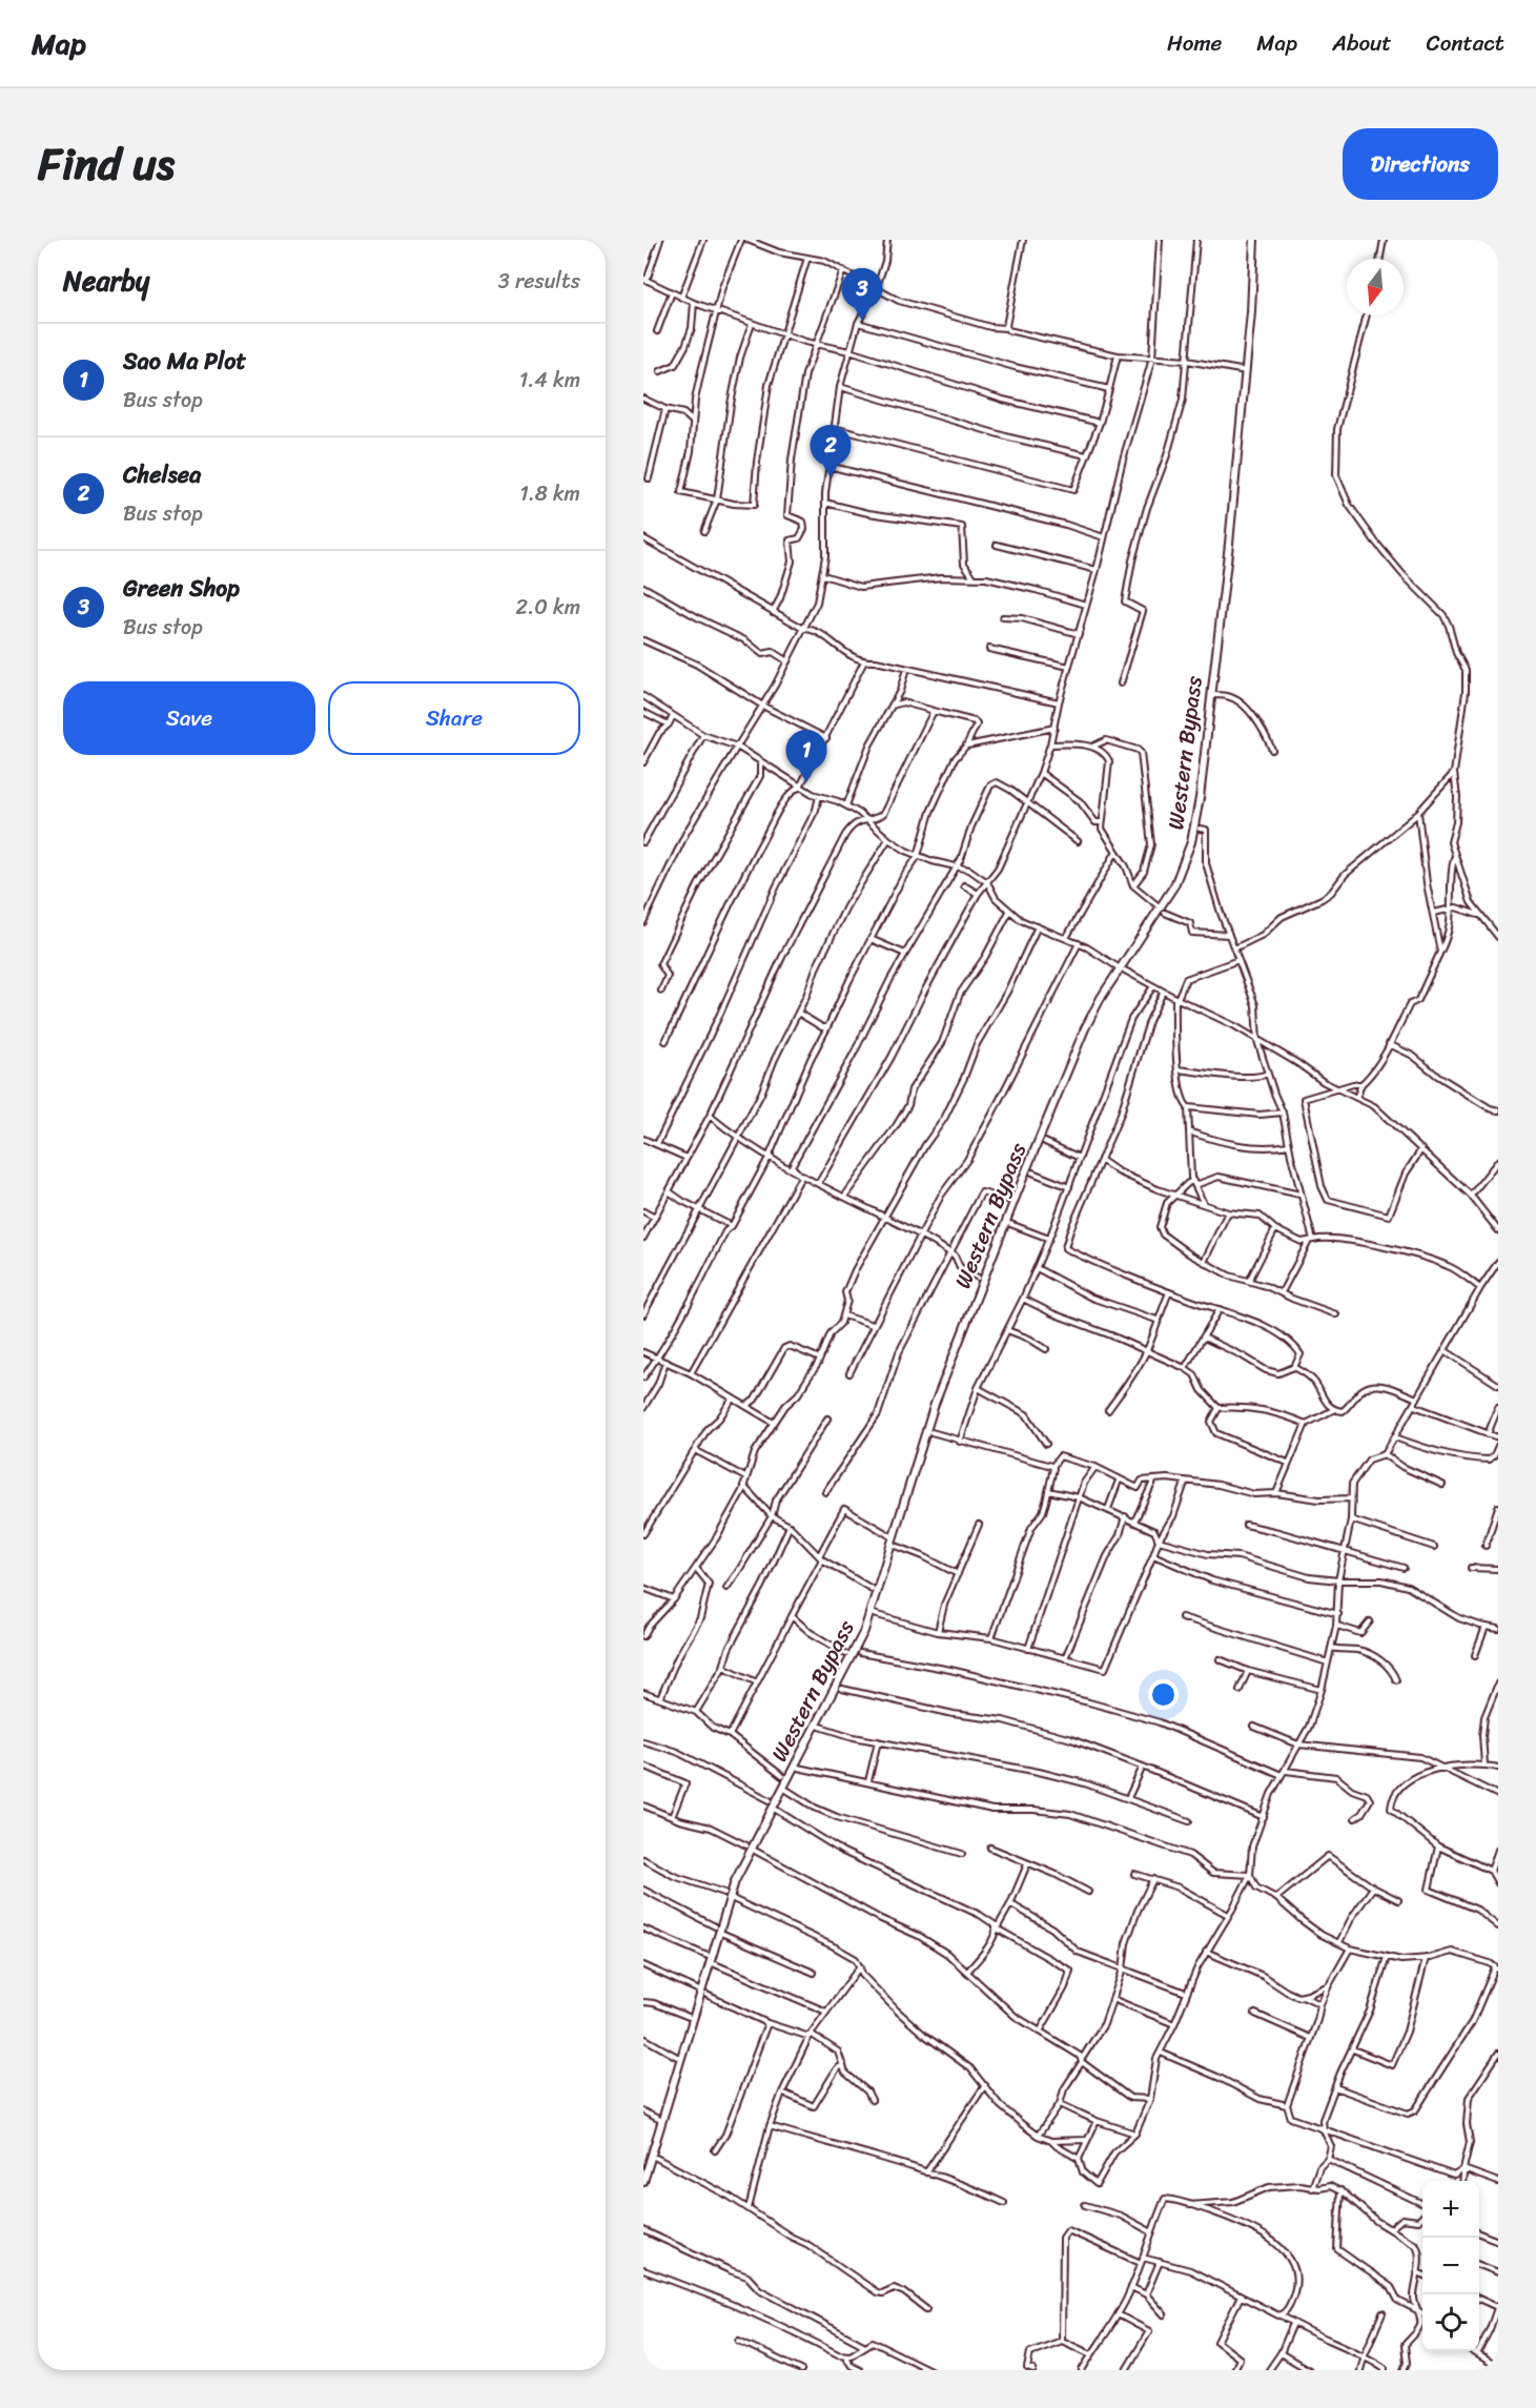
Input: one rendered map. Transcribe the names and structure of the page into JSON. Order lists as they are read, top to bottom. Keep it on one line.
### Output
{"streets":{"main road":["Western Bypass"]},"north":"bottom","page":{"header":"Map","nav":["Home","Map","About","Contact"],"title":"Find us","buttons":["Directions",["Save","Share"]],"heading":["Nearby","3 results"],"pins":["3","2","1"],"list":[{"mark":"1","name":"Sao Ma Plot","note":"Bus stop","value":"1.4 km"},{"mark":"2","name":"Chelsea","note":"Bus stop","value":"1.8 km"},{"mark":"3","name":"Green Shop","note":"Bus stop","value":"2.0 km"}],"map_buttons":["+","−"]}}
